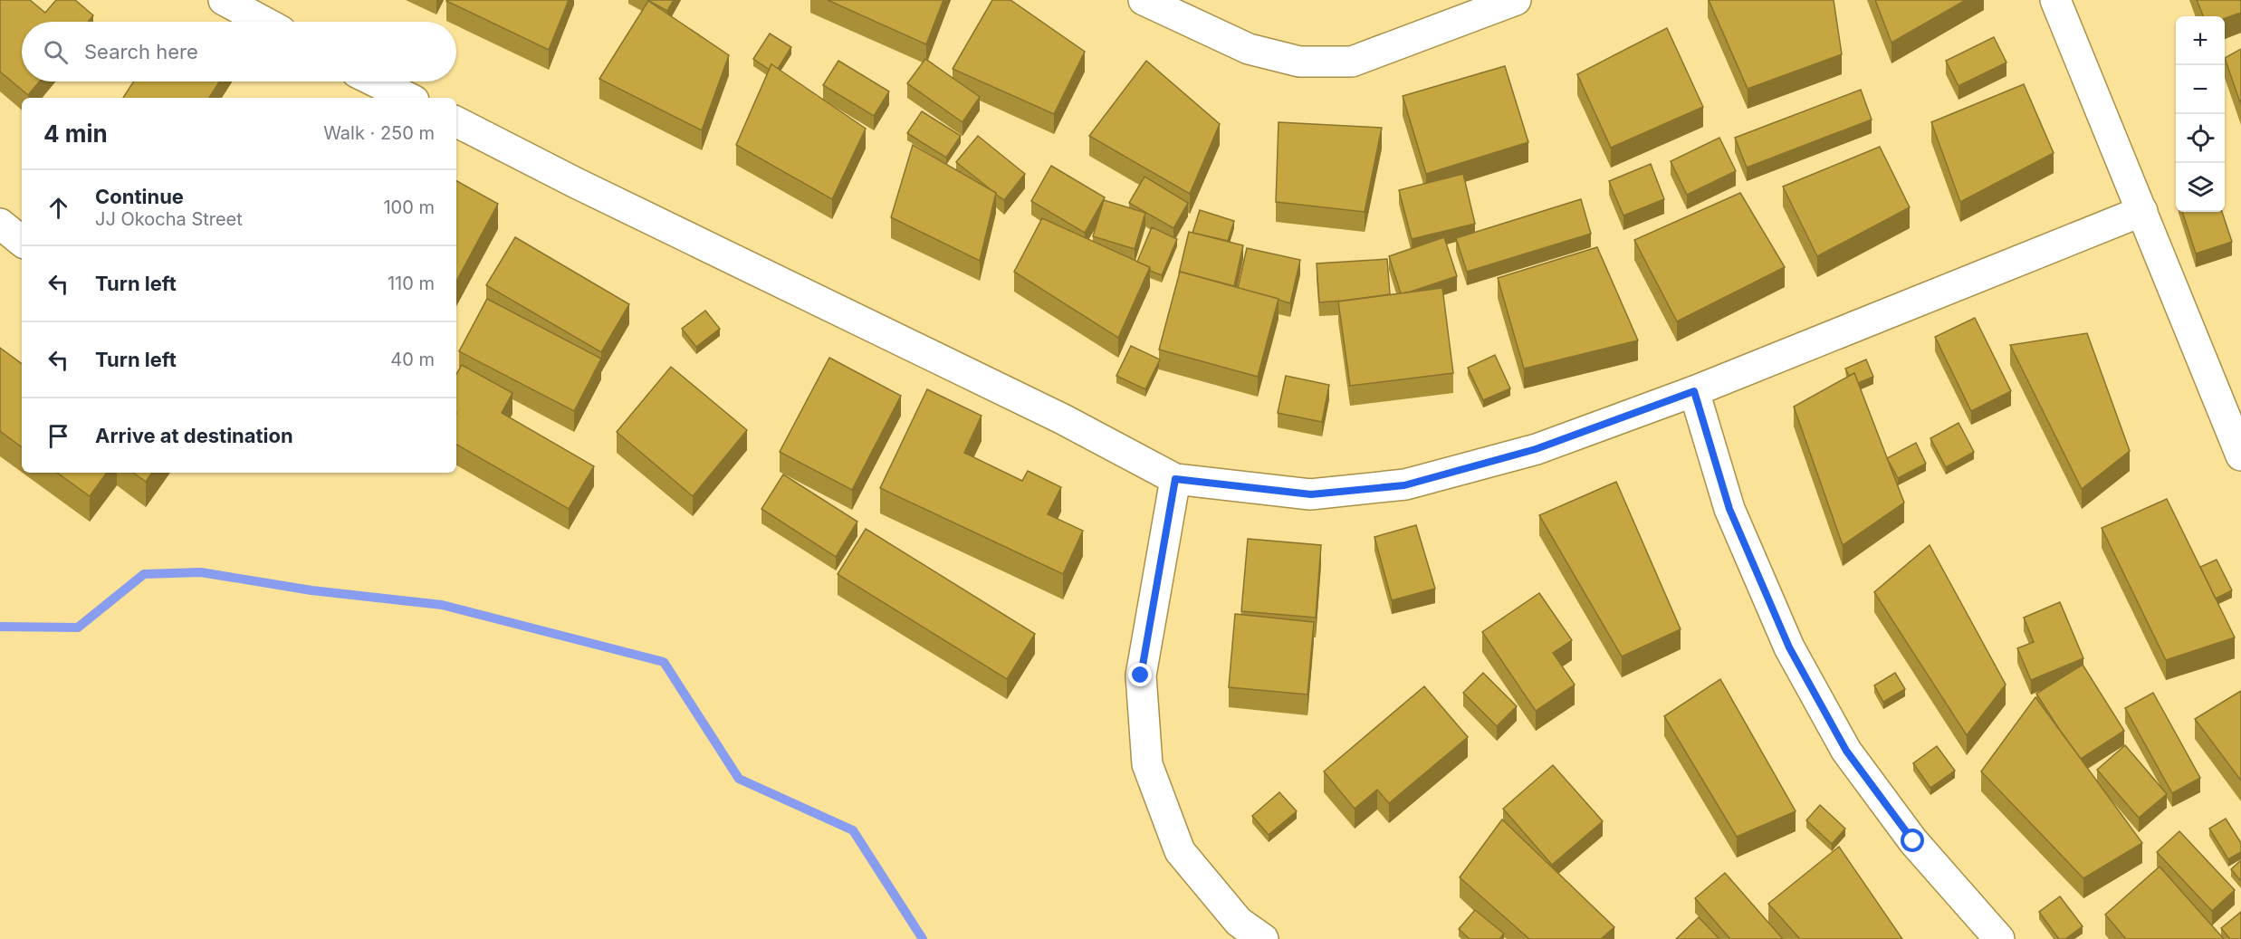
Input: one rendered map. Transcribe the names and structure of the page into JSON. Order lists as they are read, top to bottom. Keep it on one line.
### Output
{"page":{"map_buttons":["+","−"],"search":"Search here","heading":["4 min","Walk · 250 m"],"list":[["Continue","JJ Okocha Street","100 m"],["Turn left","110 m"],["Turn left","40 m"],"Arrive at destination"]}}
